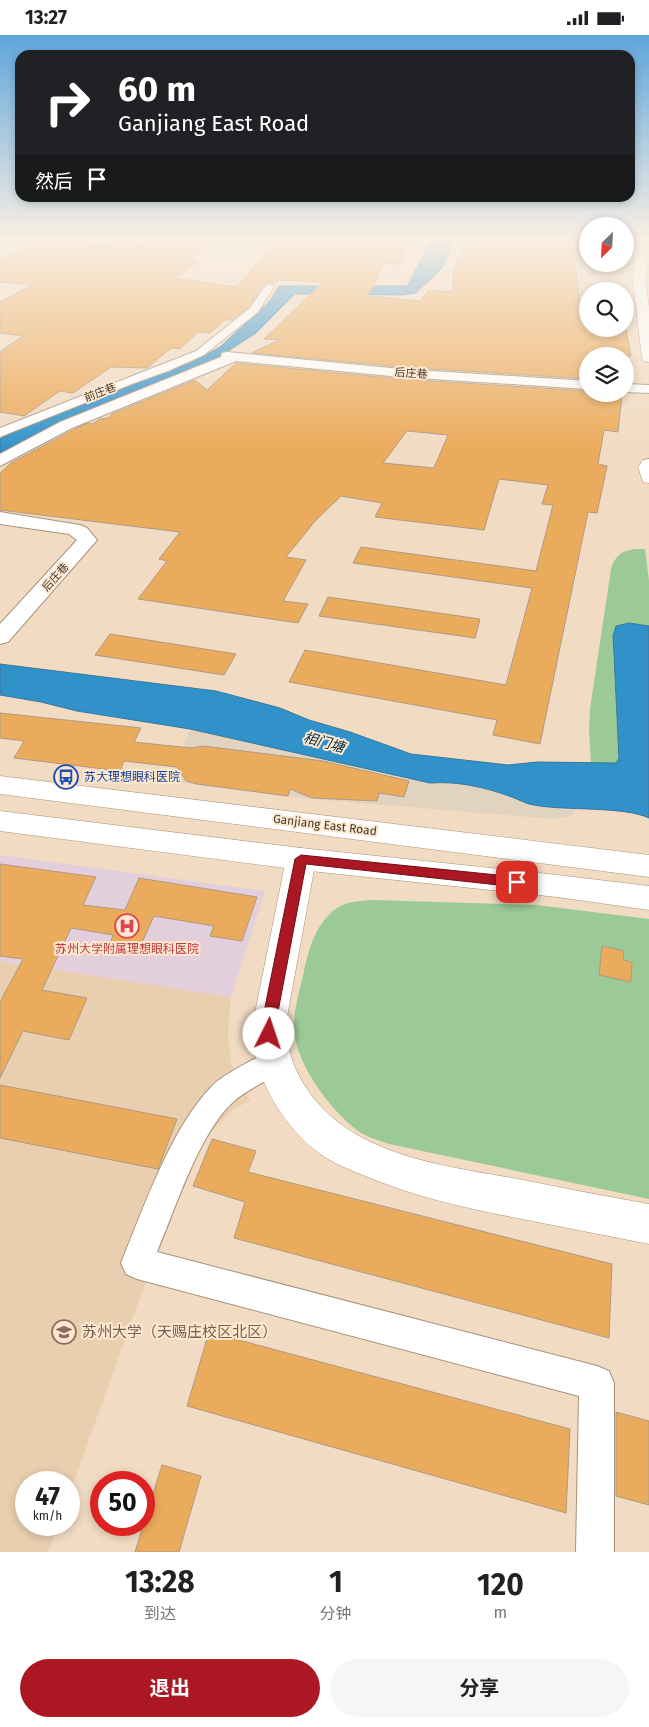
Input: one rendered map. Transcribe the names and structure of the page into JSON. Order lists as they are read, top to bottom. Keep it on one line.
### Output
{"streets":{"main road":["Ganjiang East Road"],"street":["后庄巷","前庄巷"]},"crossings":[["后庄巷","前庄巷"]],"water":["相门塘"],"places":{"bus stop":["苏大理想眼科医院"],"hospital":["苏州大学附属理想眼科医院"],"school or university":["苏州大学（天赐庄校区北区）"]},"north":"bottom left","page":{"status":"13:27","turn":["60 m","Ganjiang East Road"],"then":"然后","speed":"47 km/h","limit":"50","eta":["13:28","到达","1","分钟","120","m"],"buttons":["退出","分享"]}}
